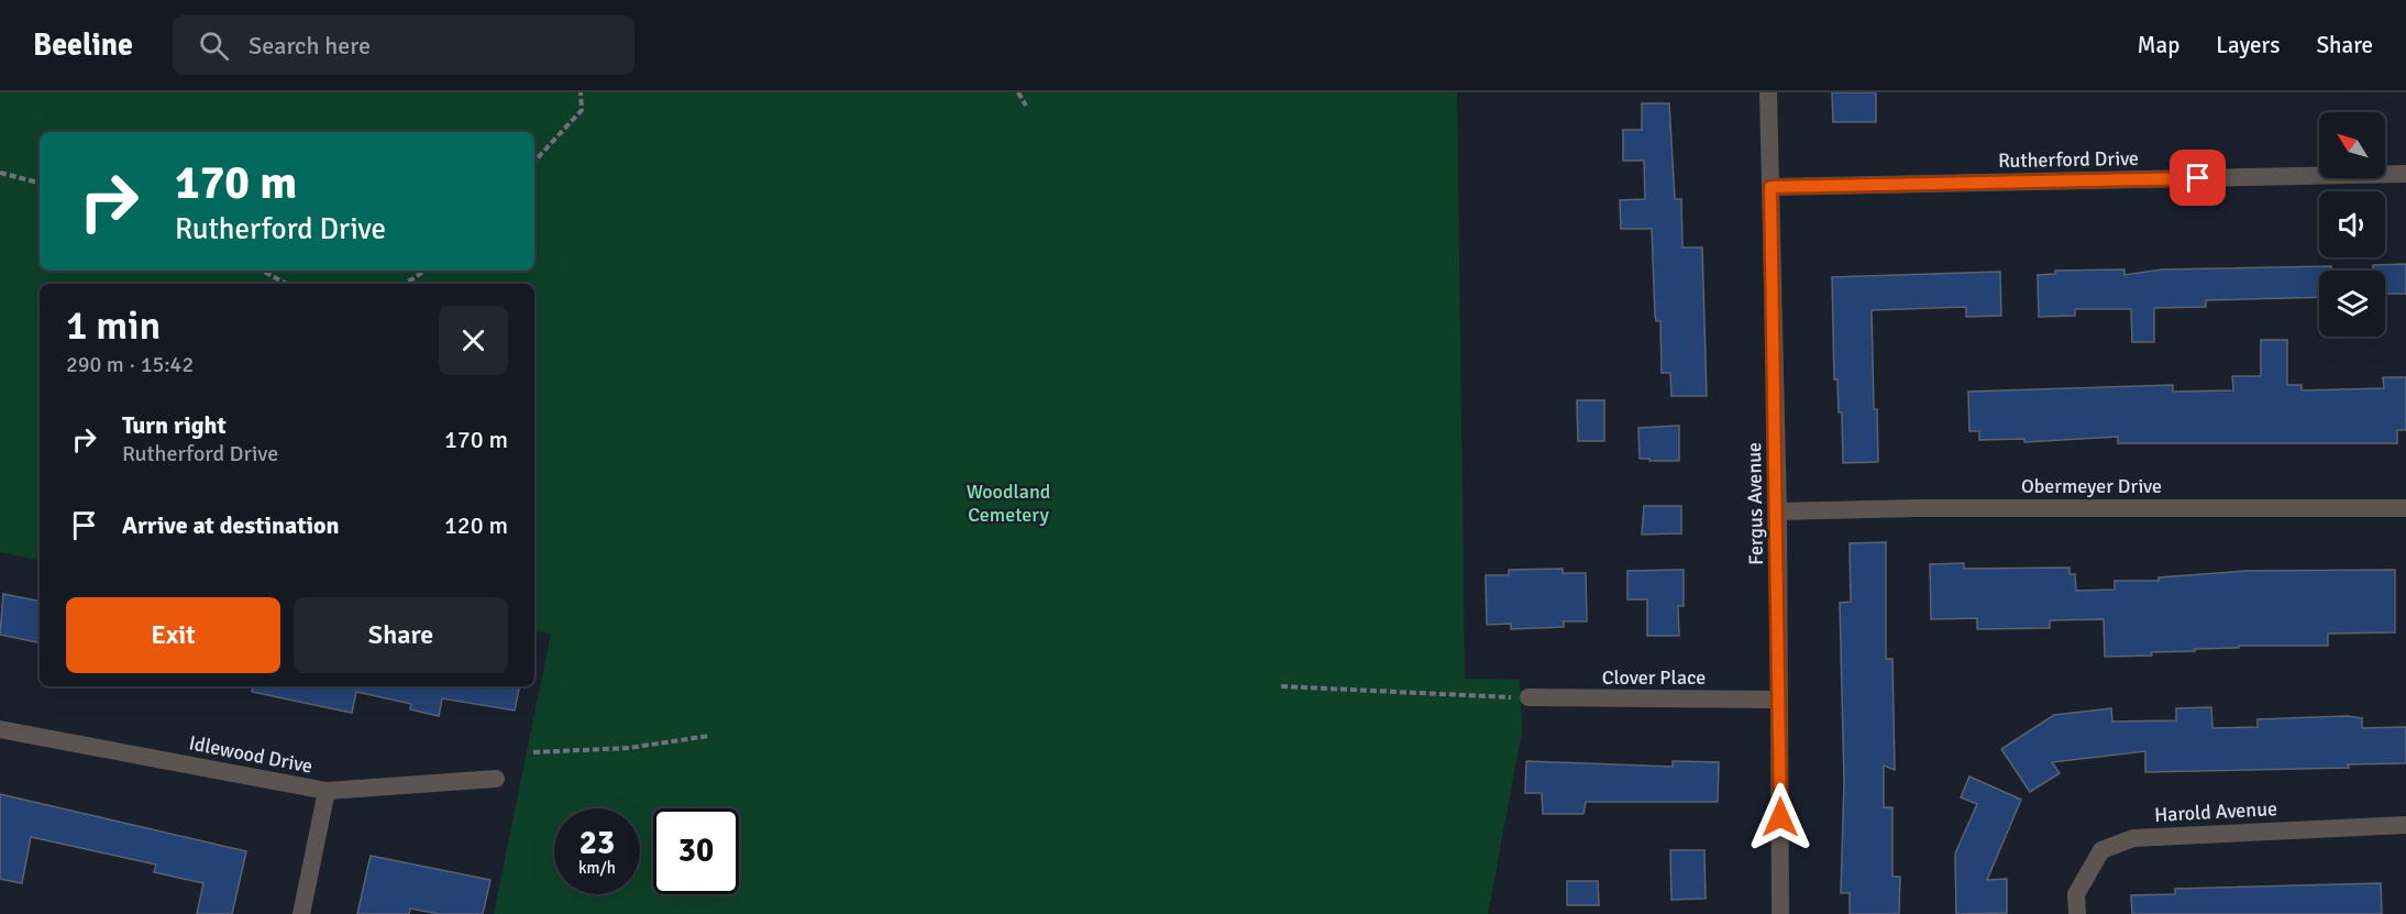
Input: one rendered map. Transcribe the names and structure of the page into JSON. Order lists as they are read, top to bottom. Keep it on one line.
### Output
{"streets":{"street":["Rutherford Drive","Obermeyer Drive","Fergus Avenue","Clover Place","Idlewood Drive","Harold Avenue"]},"crossings":[["Rutherford Drive","Fergus Avenue"],["Obermeyer Drive","Fergus Avenue"],["Fergus Avenue","Clover Place"]],"parks":["Woodland Cemetery"],"north":"top left","page":{"header":"Beeline","search":"Search here","nav":["Map","Layers","Share"],"turn":["170 m","Rutherford Drive"],"heading":["1 min","290 m · 15:42"],"list":[{"name":"Turn right","note":"Rutherford Drive","value":"170 m"},{"name":"Arrive at destination","value":"120 m"}],"buttons":["Exit","Share"],"speed":"23 km/h","limit":"30"}}
